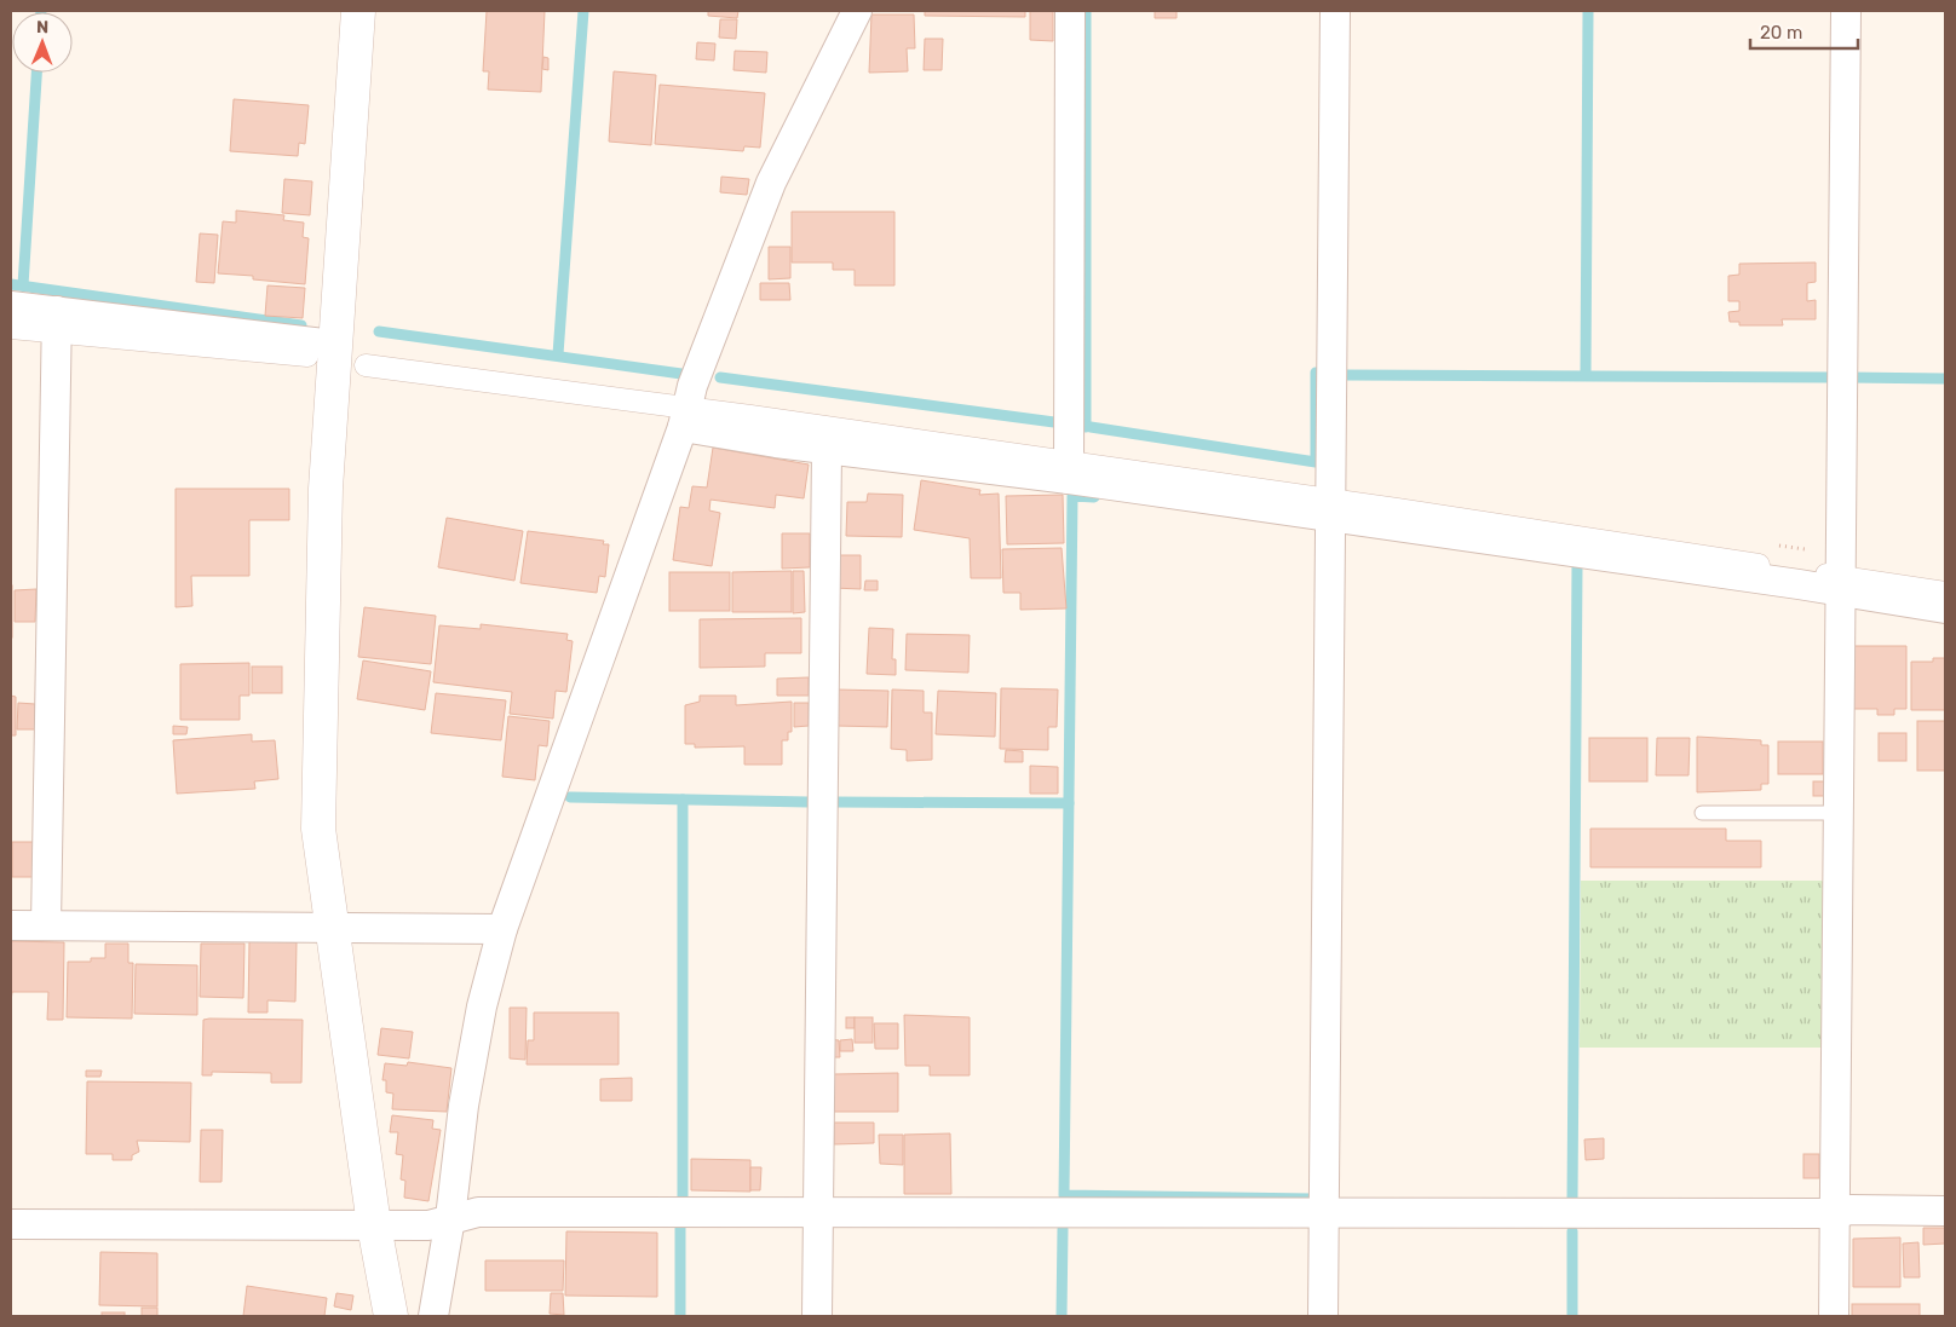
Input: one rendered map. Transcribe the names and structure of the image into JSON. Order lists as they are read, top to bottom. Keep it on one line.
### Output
{"scale_bar":"20 m","north":"top"}
